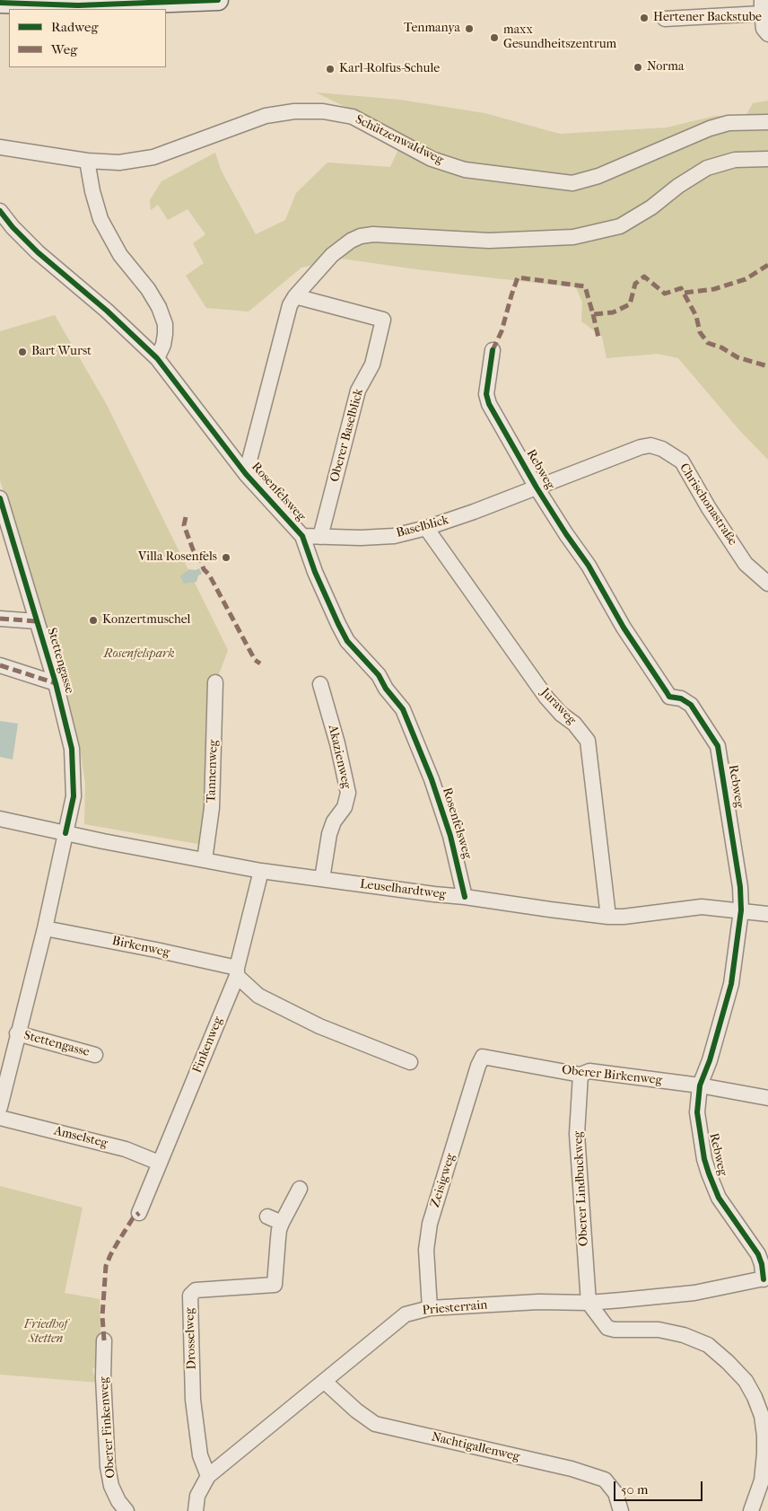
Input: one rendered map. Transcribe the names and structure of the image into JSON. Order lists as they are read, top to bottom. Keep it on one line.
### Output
{"streets":{"street":["Schützenwaldweg","Oberer Baselblick","Rebweg","Rosenfelsweg","Chrischonastraße","Baselblick","Stettengasse","Juraweg","Akazienweg","Tannenweg","Leuselhardtweg","Birkenweg","Finkenweg","Oberer Birkenweg","Amselsteg","Zeisigweg","Oberer Lindbuckweg","Priesterrain","Drosselweg","Oberer Finkenweg","Nachtigallenweg"]},"crossings":[["Oberer Baselblick","Baselblick"],["Rebweg","Chrischonastraße"],["Rebweg","Baselblick"],["Rebweg","Leuselhardtweg"],["Rebweg","Oberer Birkenweg"],["Rebweg","Priesterrain"],["Rosenfelsweg","Baselblick"],["Rosenfelsweg","Leuselhardtweg"],["Chrischonastraße","Baselblick"],["Baselblick","Juraweg"],["Stettengasse","Leuselhardtweg"],["Stettengasse","Birkenweg"],["Juraweg","Leuselhardtweg"],["Akazienweg","Leuselhardtweg"],["Tannenweg","Leuselhardtweg"],["Leuselhardtweg","Finkenweg"],["Birkenweg","Finkenweg"],["Finkenweg","Amselsteg"],["Oberer Birkenweg","Zeisigweg"],["Oberer Birkenweg","Oberer Lindbuckweg"],["Zeisigweg","Priesterrain"],["Oberer Lindbuckweg","Priesterrain"],["Priesterrain","Drosselweg"],["Priesterrain","Nachtigallenweg"]],"parks":["Rosenfelspark","Friedhof Stetten"],"places":["Hertener Backstube","Tenmanya","maxx Gesundheitszentrum","Norma","Karl-Rolfus-Schule","Bart Wurst","Villa Rosenfels","Konzertmuschel"],"legend":["Radweg","Weg"],"scale_bar":"50 m"}
